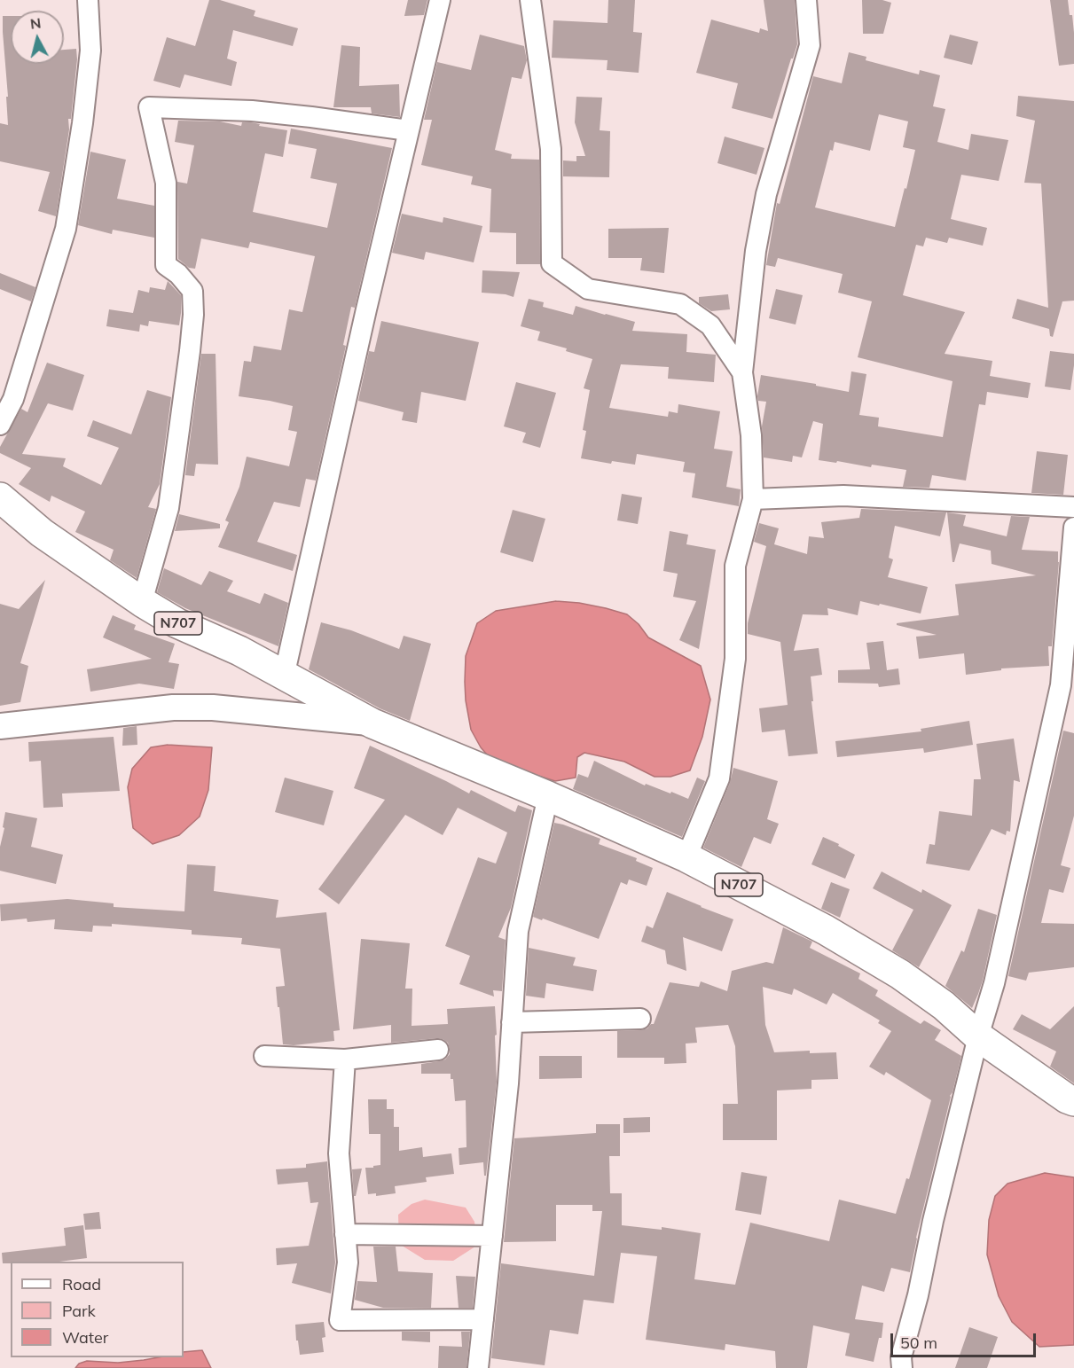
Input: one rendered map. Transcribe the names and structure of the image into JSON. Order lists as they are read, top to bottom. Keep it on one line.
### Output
{"streets":{"highway":["N707"]},"legend":["Road","Park","Water"],"scale_bar":"50 m","north":"top"}
